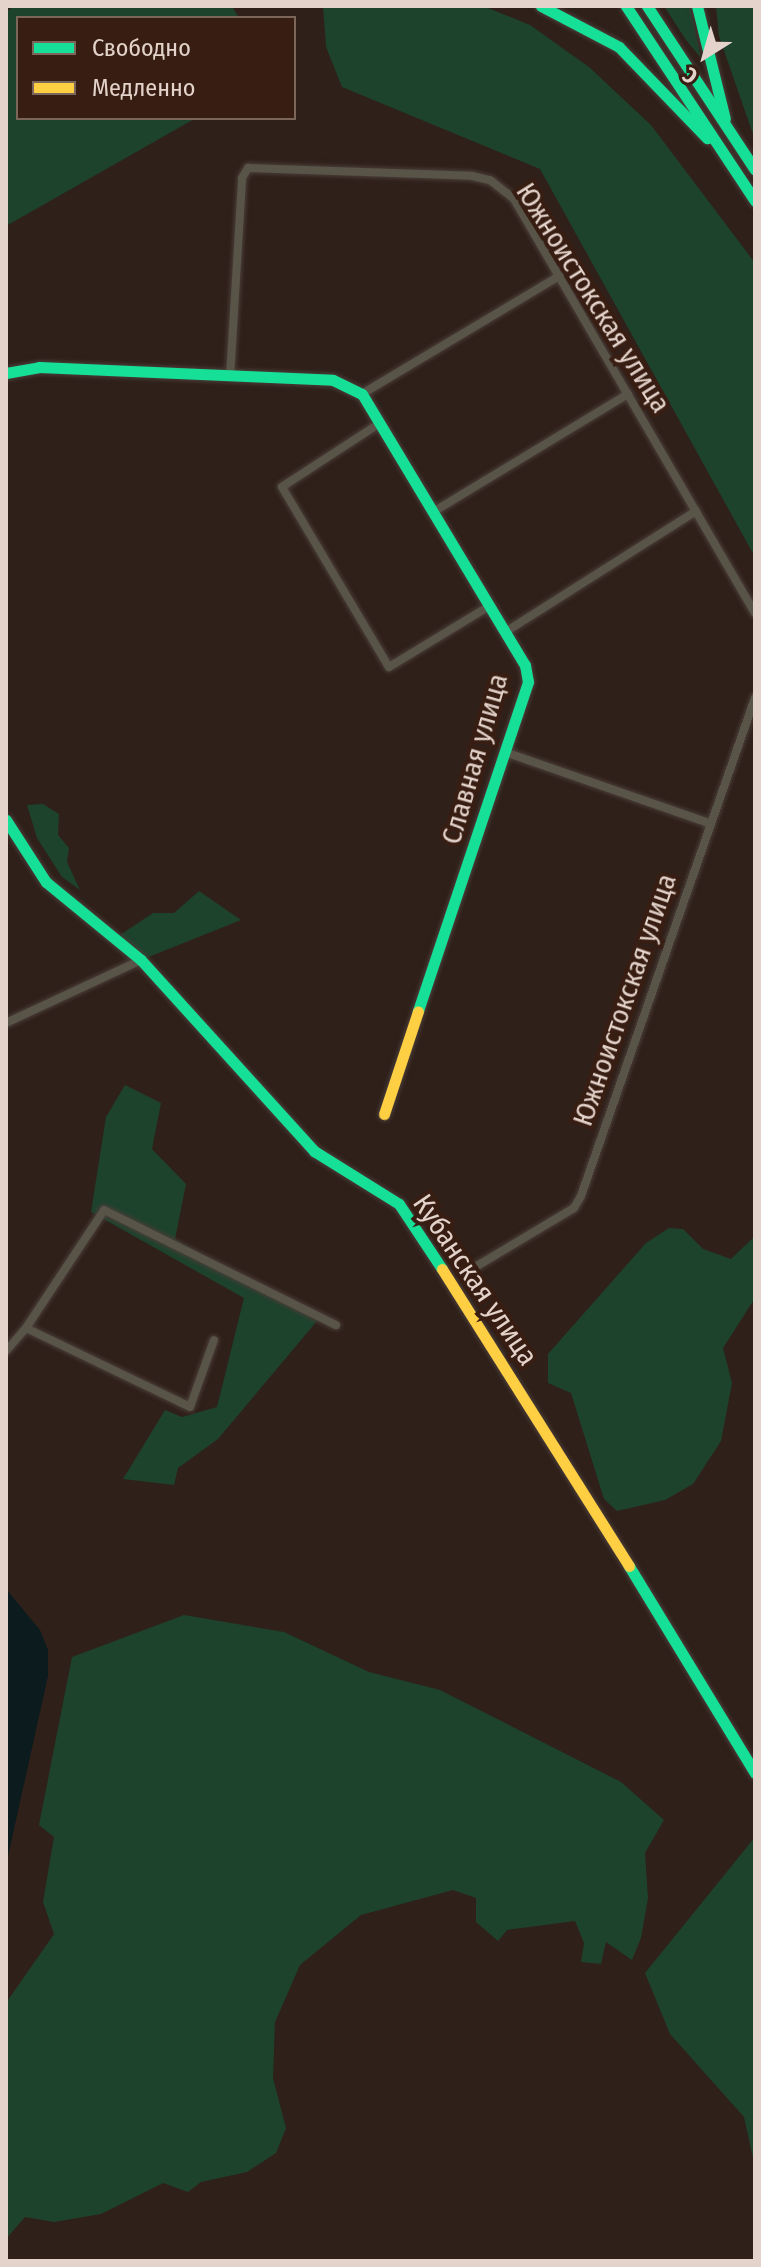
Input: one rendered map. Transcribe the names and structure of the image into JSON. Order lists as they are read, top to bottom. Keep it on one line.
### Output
{"streets":{"main road":["Славная улица","Кубанская улица"],"street":["Южноистокская улица"]},"legend":["Свободно","Медленно"],"north":"bottom left"}
